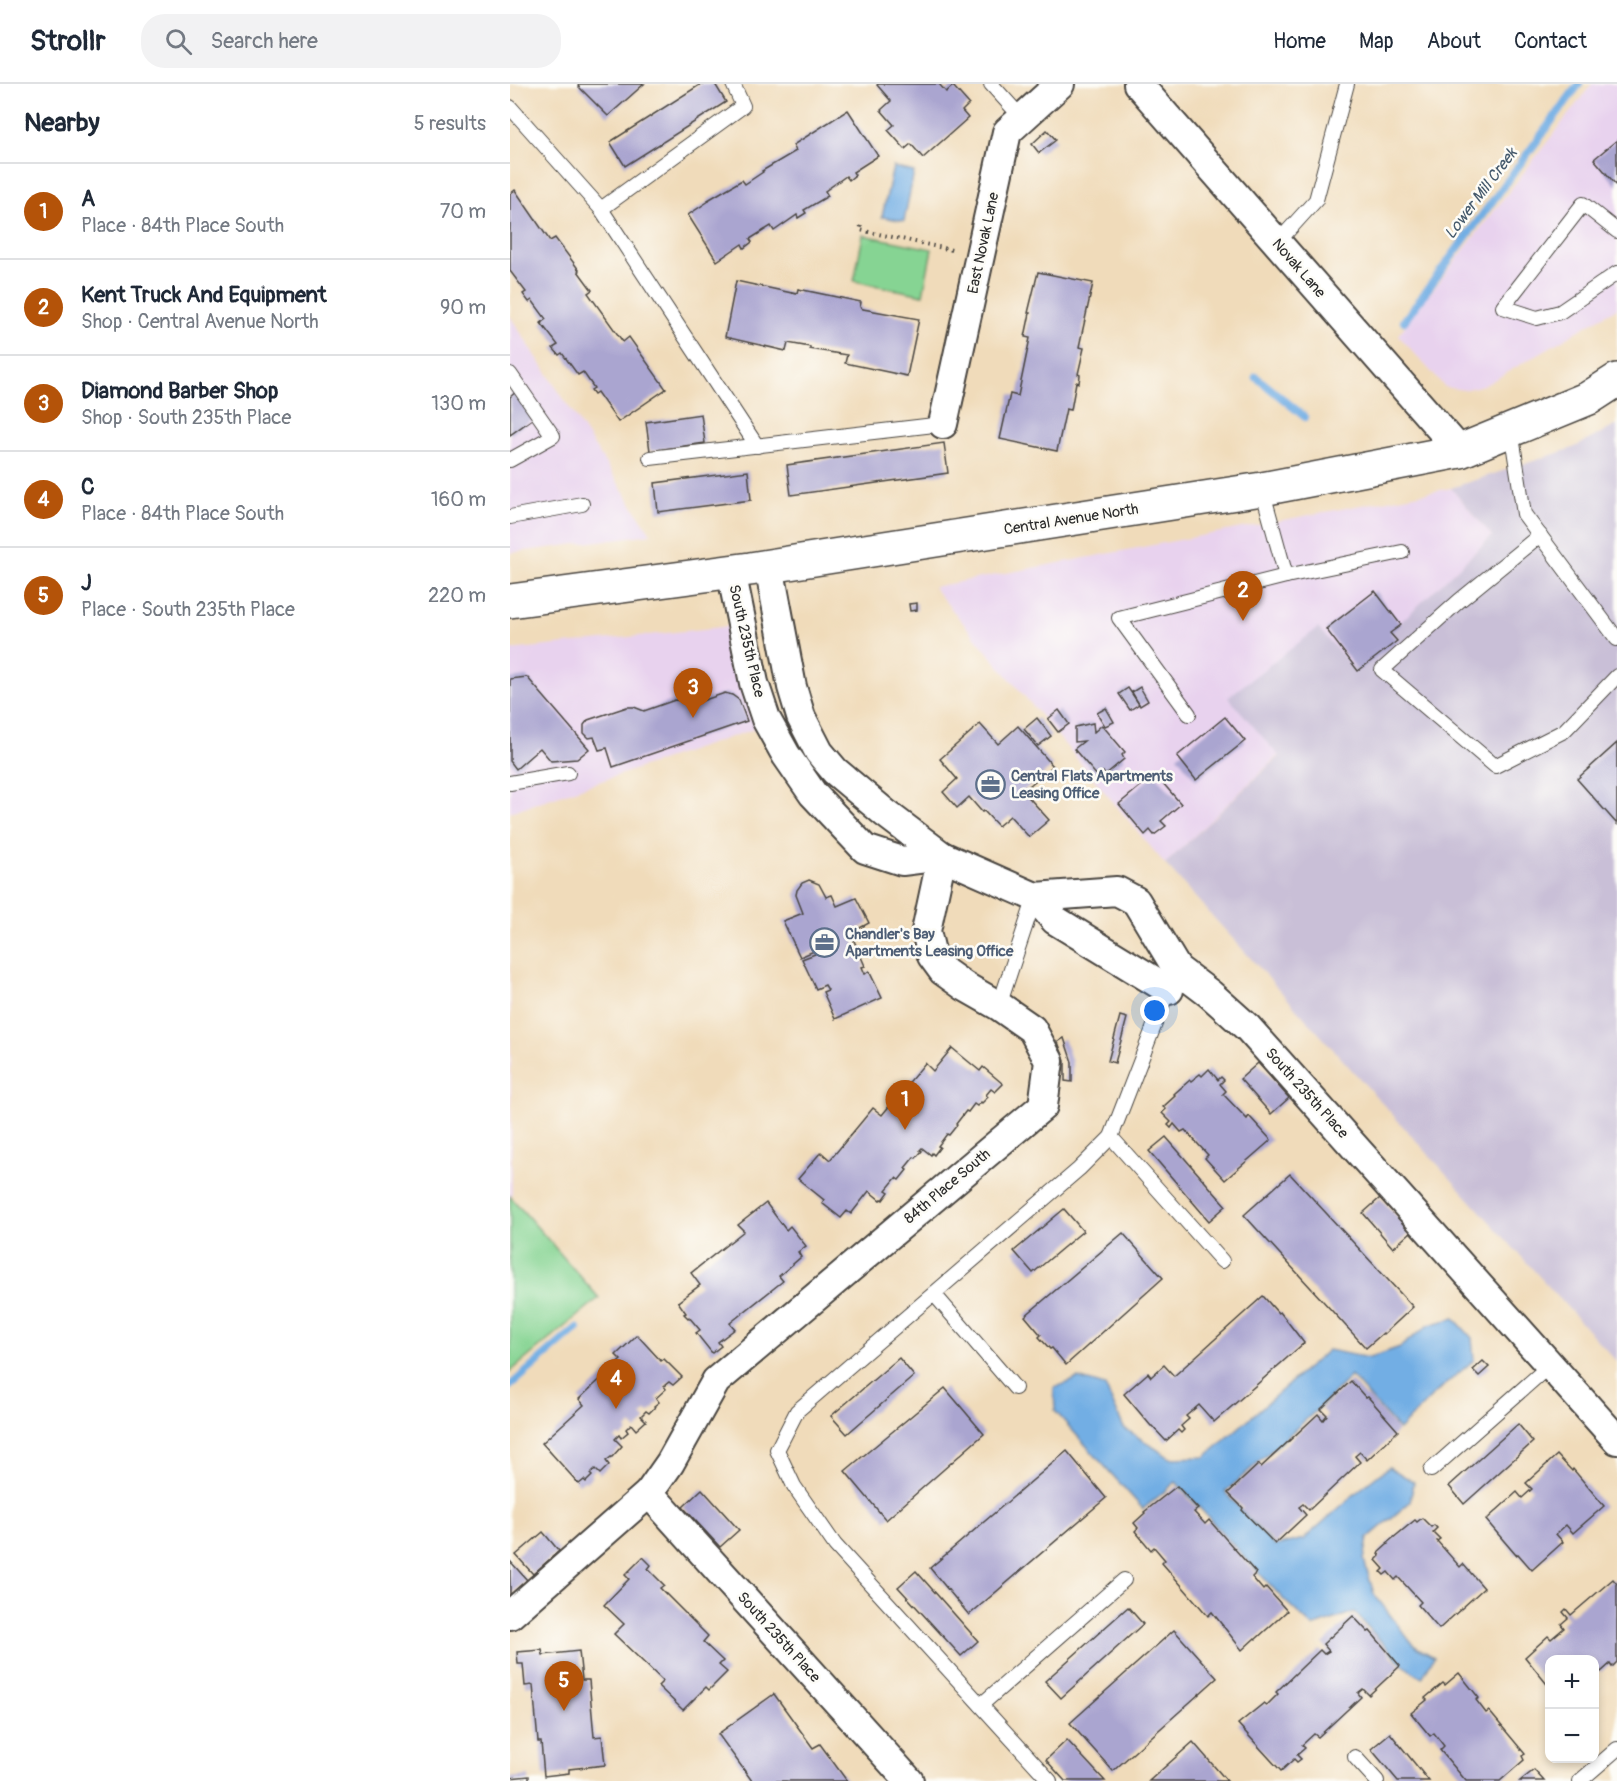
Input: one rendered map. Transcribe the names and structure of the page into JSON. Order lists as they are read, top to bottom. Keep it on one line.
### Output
{"streets":{"main road":["Central Avenue North"],"street":["East Novak Lane","Novak Lane","South 235th Place","84th Place South"]},"crossings":[["Novak Lane","Central Avenue North"],["Central Avenue North","South 235th Place"],["South 235th Place","84th Place South"]],"water":["Lower Mill Creek"],"places":{"office":["Central Flats Apartments Leasing Office","Chandler's Bay Apartments Leasing Office"]},"page":{"header":"Strollr","search":"Search here","nav":["Home","Map","About","Contact"],"heading":["Nearby","5 results"],"list":[{"mark":"1","name":"A","note":"Place · 84th Place South","value":"70 m"},{"mark":"2","name":"Kent Truck And Equipment","note":"Shop · Central Avenue North","value":"90 m"},{"mark":"3","name":"Diamond Barber Shop","note":"Shop · South 235th Place","value":"130 m"},{"mark":"4","name":"C","note":"Place · 84th Place South","value":"160 m"},{"mark":"5","name":"J","note":"Place · South 235th Place","value":"220 m"}],"pins":["2","3","1","4","5"],"map_buttons":["+","−"]}}
